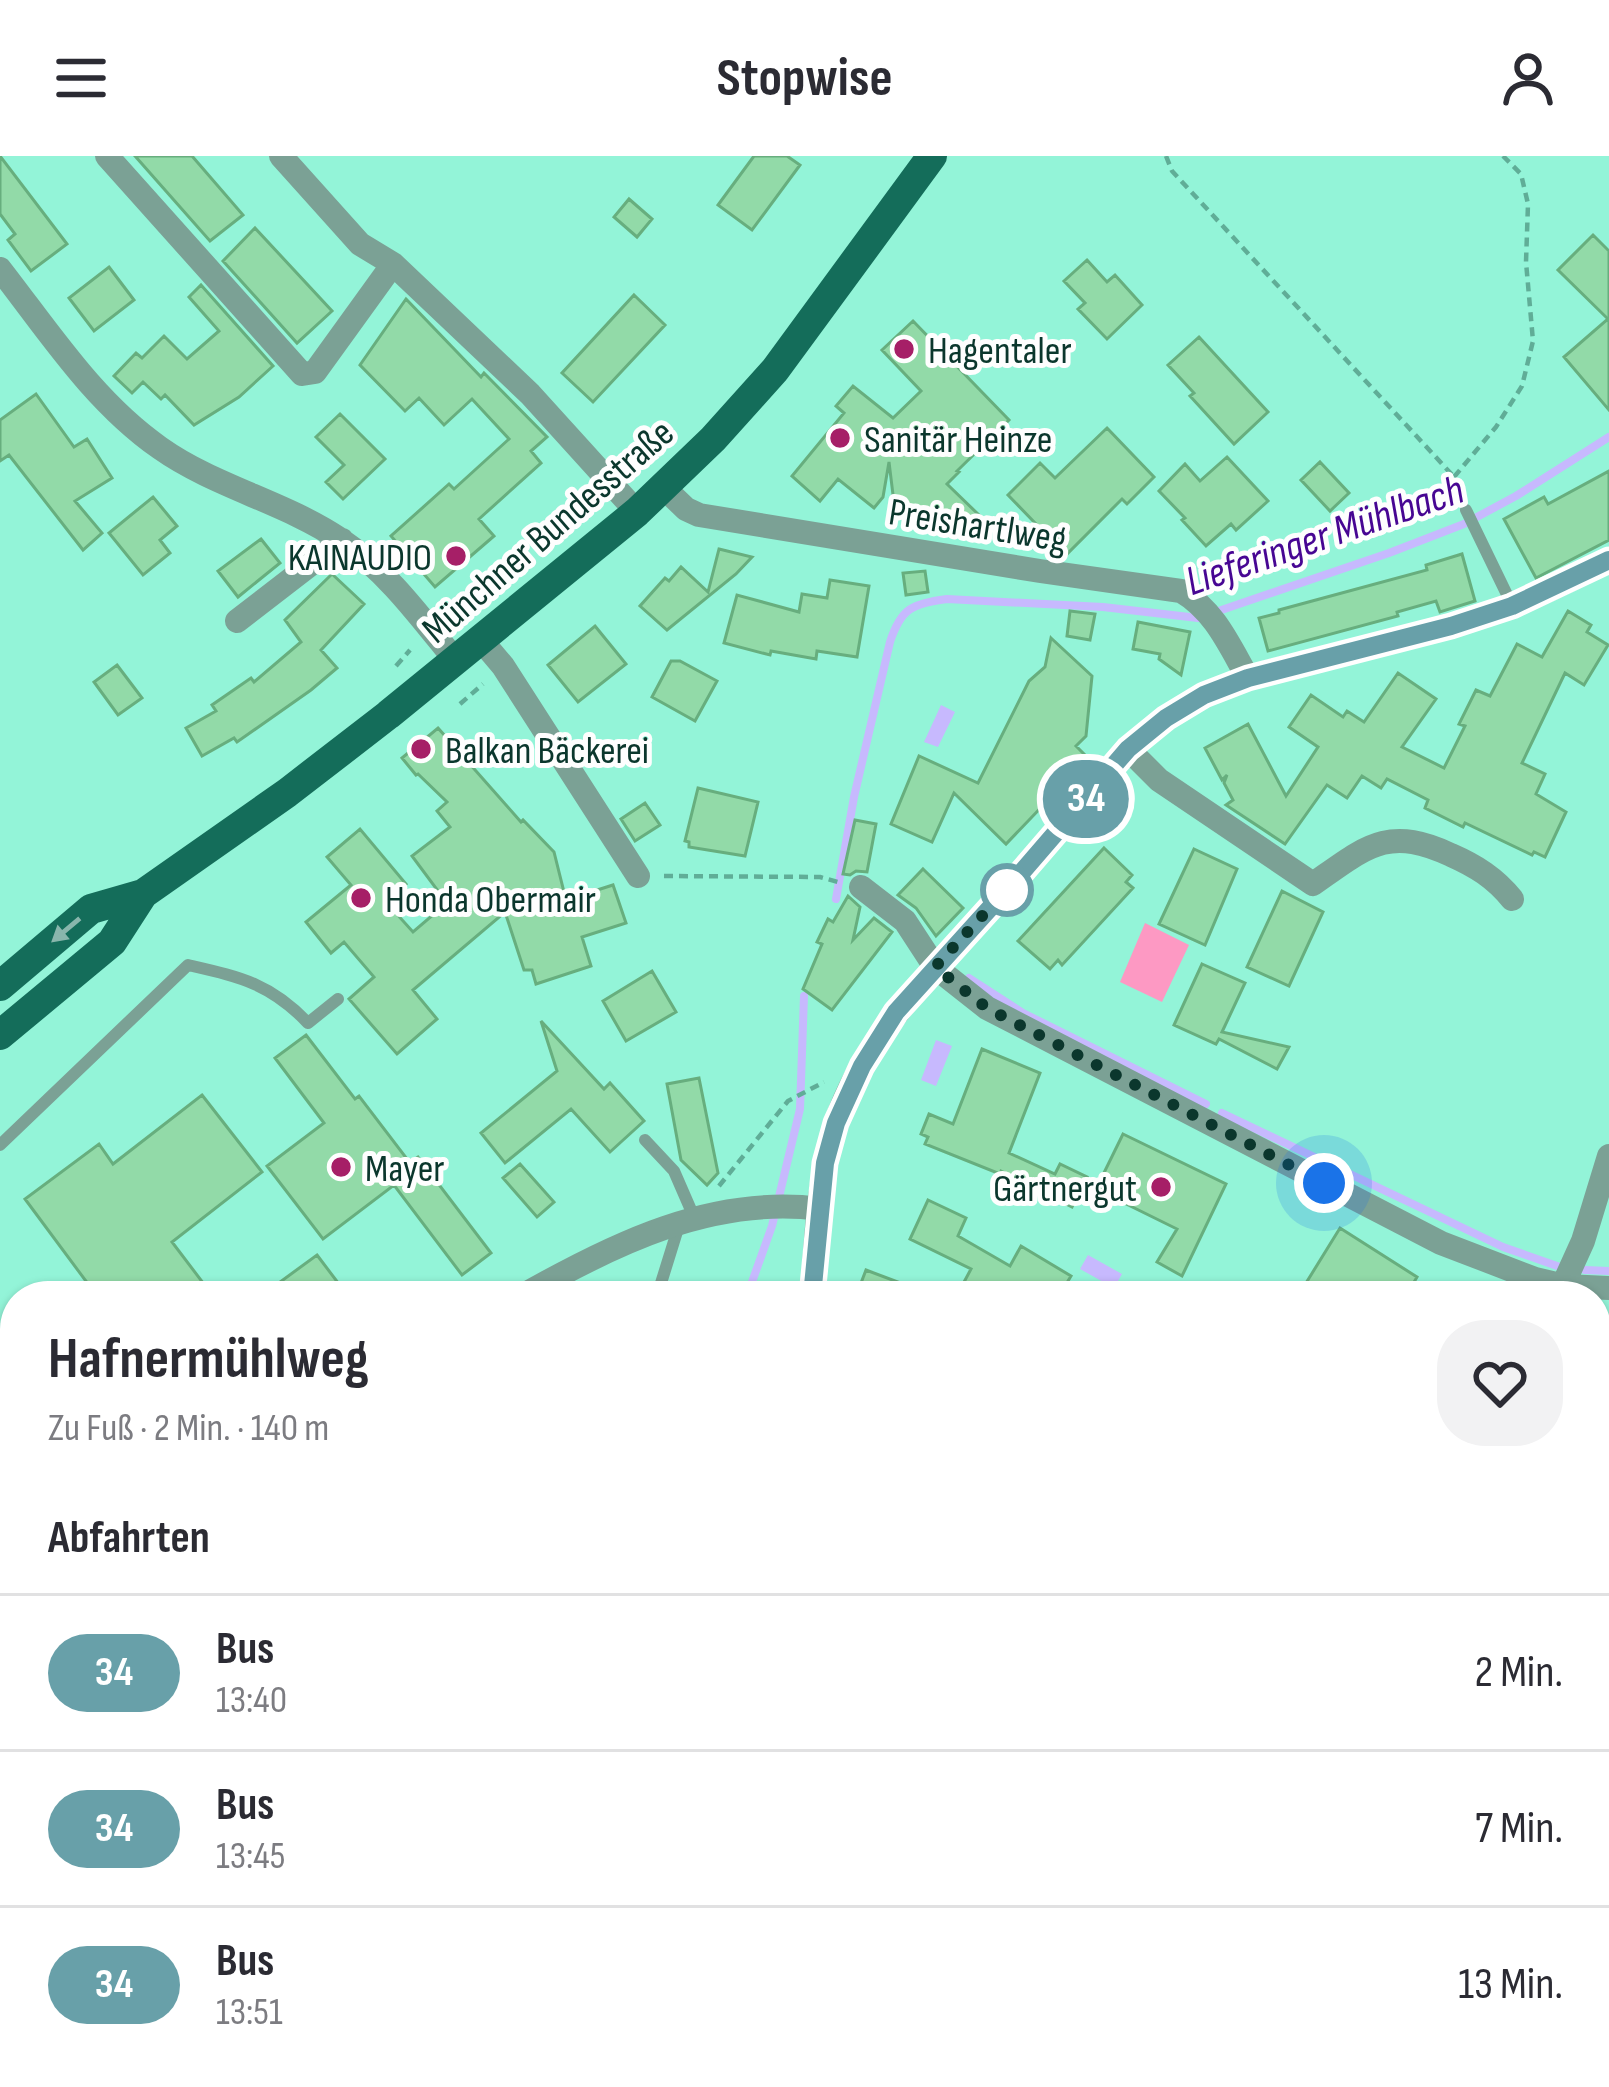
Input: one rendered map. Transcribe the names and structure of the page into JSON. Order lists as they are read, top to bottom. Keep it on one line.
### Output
{"streets":{"main road":["Münchner Bundesstraße"],"street":["Preishartlweg"]},"crossings":[["Preishartlweg","Münchner Bundesstraße"]],"water":["Lieferinger Mühlbach"],"places":["Hagentaler","Sanitär Heinze","KAINAUDIO","Balkan Bäckerei","Honda Obermair","Mayer","Gärtnergut"],"lines":["bus line 34"],"page":{"header":"Stopwise","on_map":"34","heading":[["Hafnermühlweg","Zu Fuß · 2 Min. · 140 m"],"Abfahrten"],"list":[{"mark":"34","name":"Bus","note":"13:40","value":"2 Min."},{"mark":"34","name":"Bus","note":"13:45","value":"7 Min."},{"mark":"34","name":"Bus","note":"13:51","value":"13 Min."}]}}
